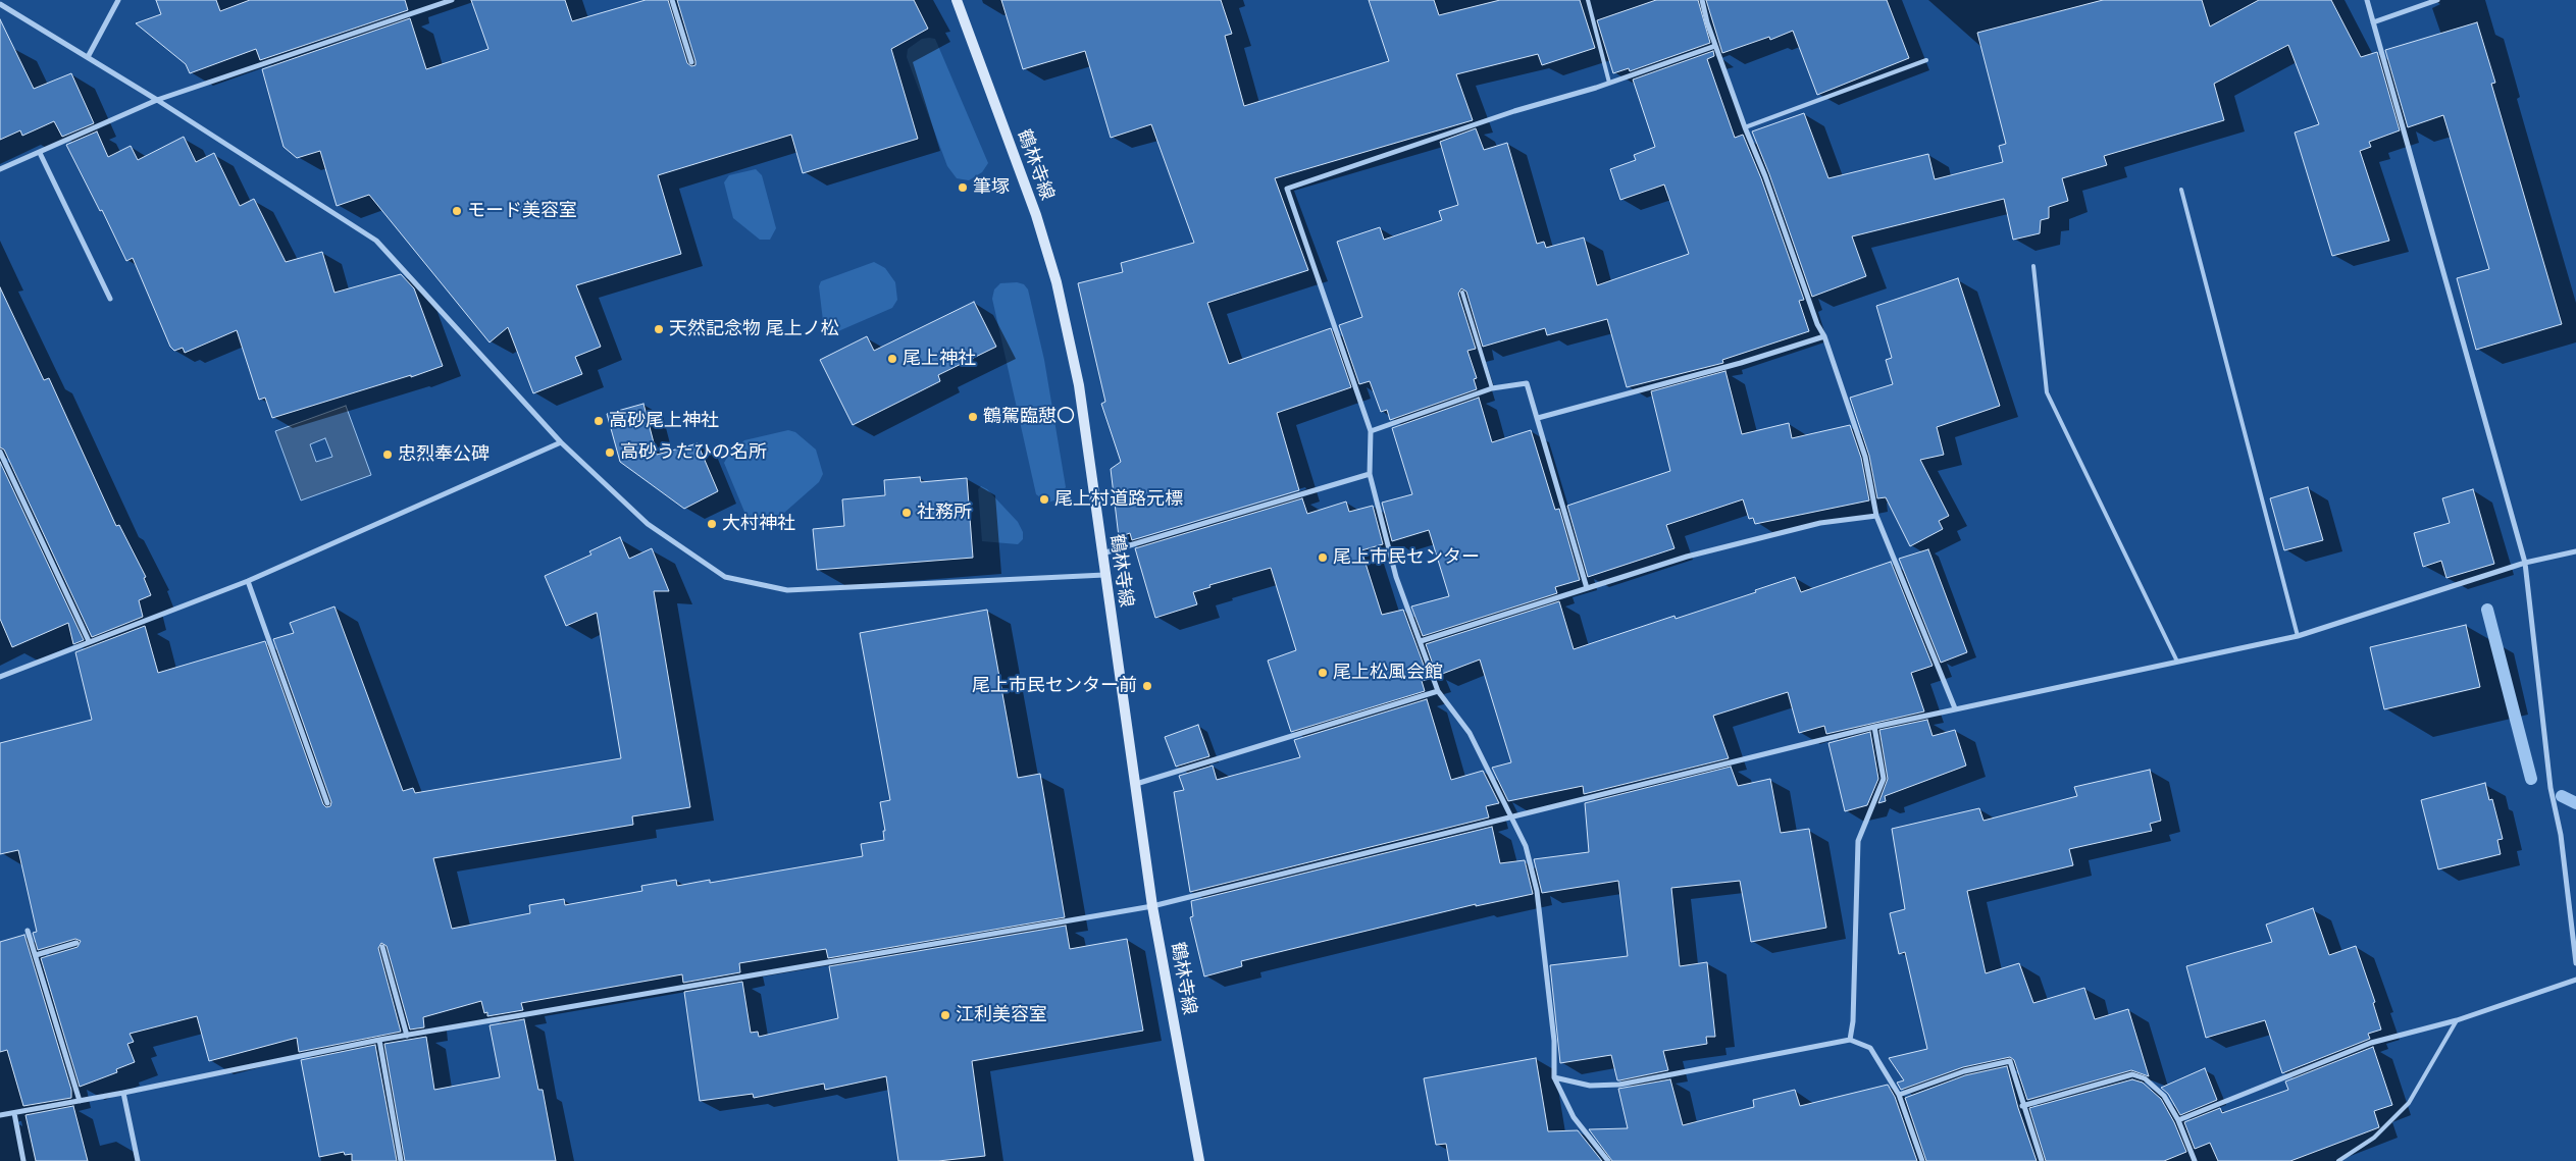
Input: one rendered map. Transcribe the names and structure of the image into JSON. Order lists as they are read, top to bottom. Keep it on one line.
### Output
{"streets":{"main road":["鶴林寺線"]},"places":["筆塚","モード美容室","天然記念物 尾上ノ松","尾上神社","鶴駕臨憇〇","高砂尾上神社","高砂うたひの名所","忠烈奉公碑","尾上村道路元標","社務所","大村神社","尾上市民センター","尾上松風会館","尾上市民センター前","江利美容室"]}
